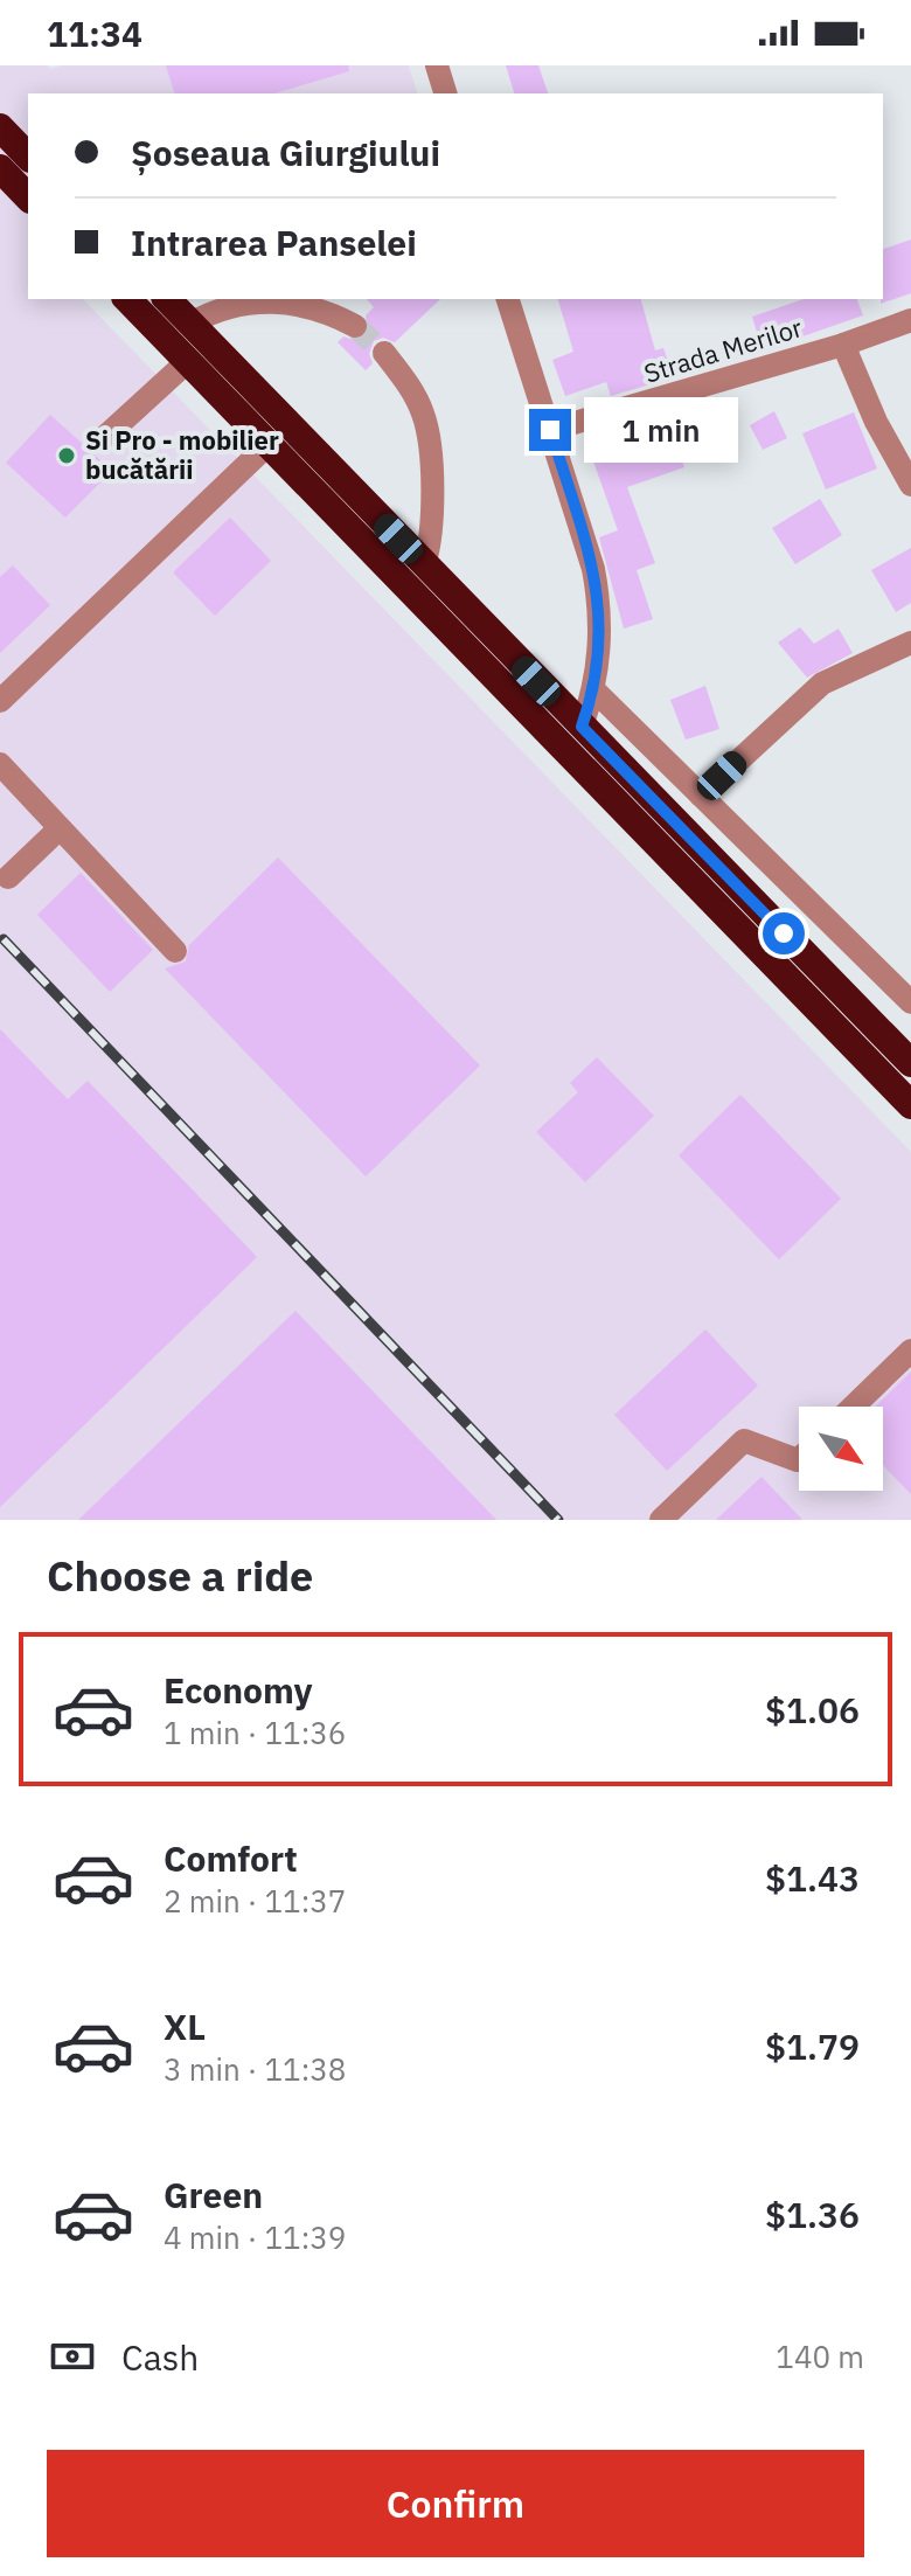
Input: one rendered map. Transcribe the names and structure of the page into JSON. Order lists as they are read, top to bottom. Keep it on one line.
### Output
{"streets":{"street":["Strada Merilor"]},"places":["Si Pro - mobilier bucătării"],"north":"bottom right","page":{"status":"11:34","banner":["Șoseaua Giurgiului","Intrarea Panselei"],"bubble":"1 min","heading":"Choose a ride","list":[{"name":"Economy","note":"1 min · 11:36","value":"$1.06"},{"name":"Comfort","note":"2 min · 11:37","value":"$1.43"},{"name":"XL","note":"3 min · 11:38","value":"$1.79"},{"name":"Green","note":"4 min · 11:39","value":"$1.36"}],"pay":["Cash","140 m"],"buttons":"Confirm"}}
